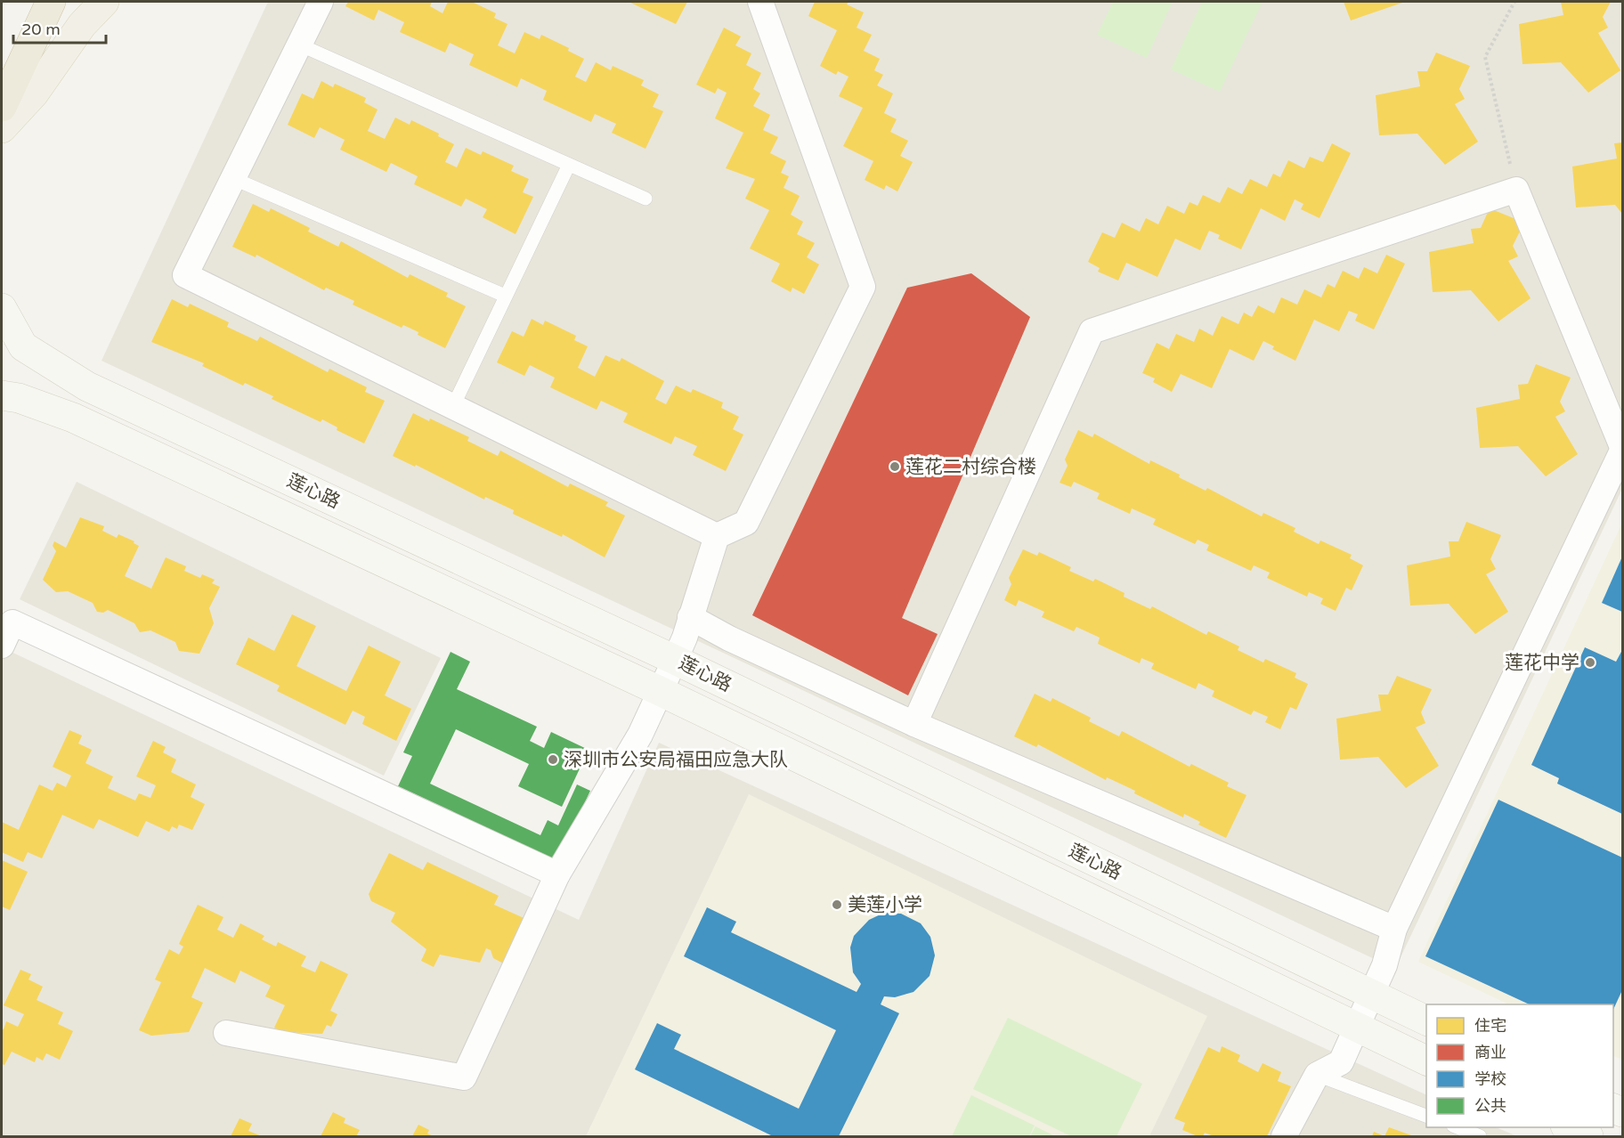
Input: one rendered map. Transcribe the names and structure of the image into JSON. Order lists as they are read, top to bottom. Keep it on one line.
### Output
{"streets":{"main road":["莲心路"]},"places":["莲花二村综合楼","莲花中学","深圳市公安局福田应急大队","美莲小学"],"legend":["住宅","商业","学校","公共"],"scale_bar":"20 m"}
